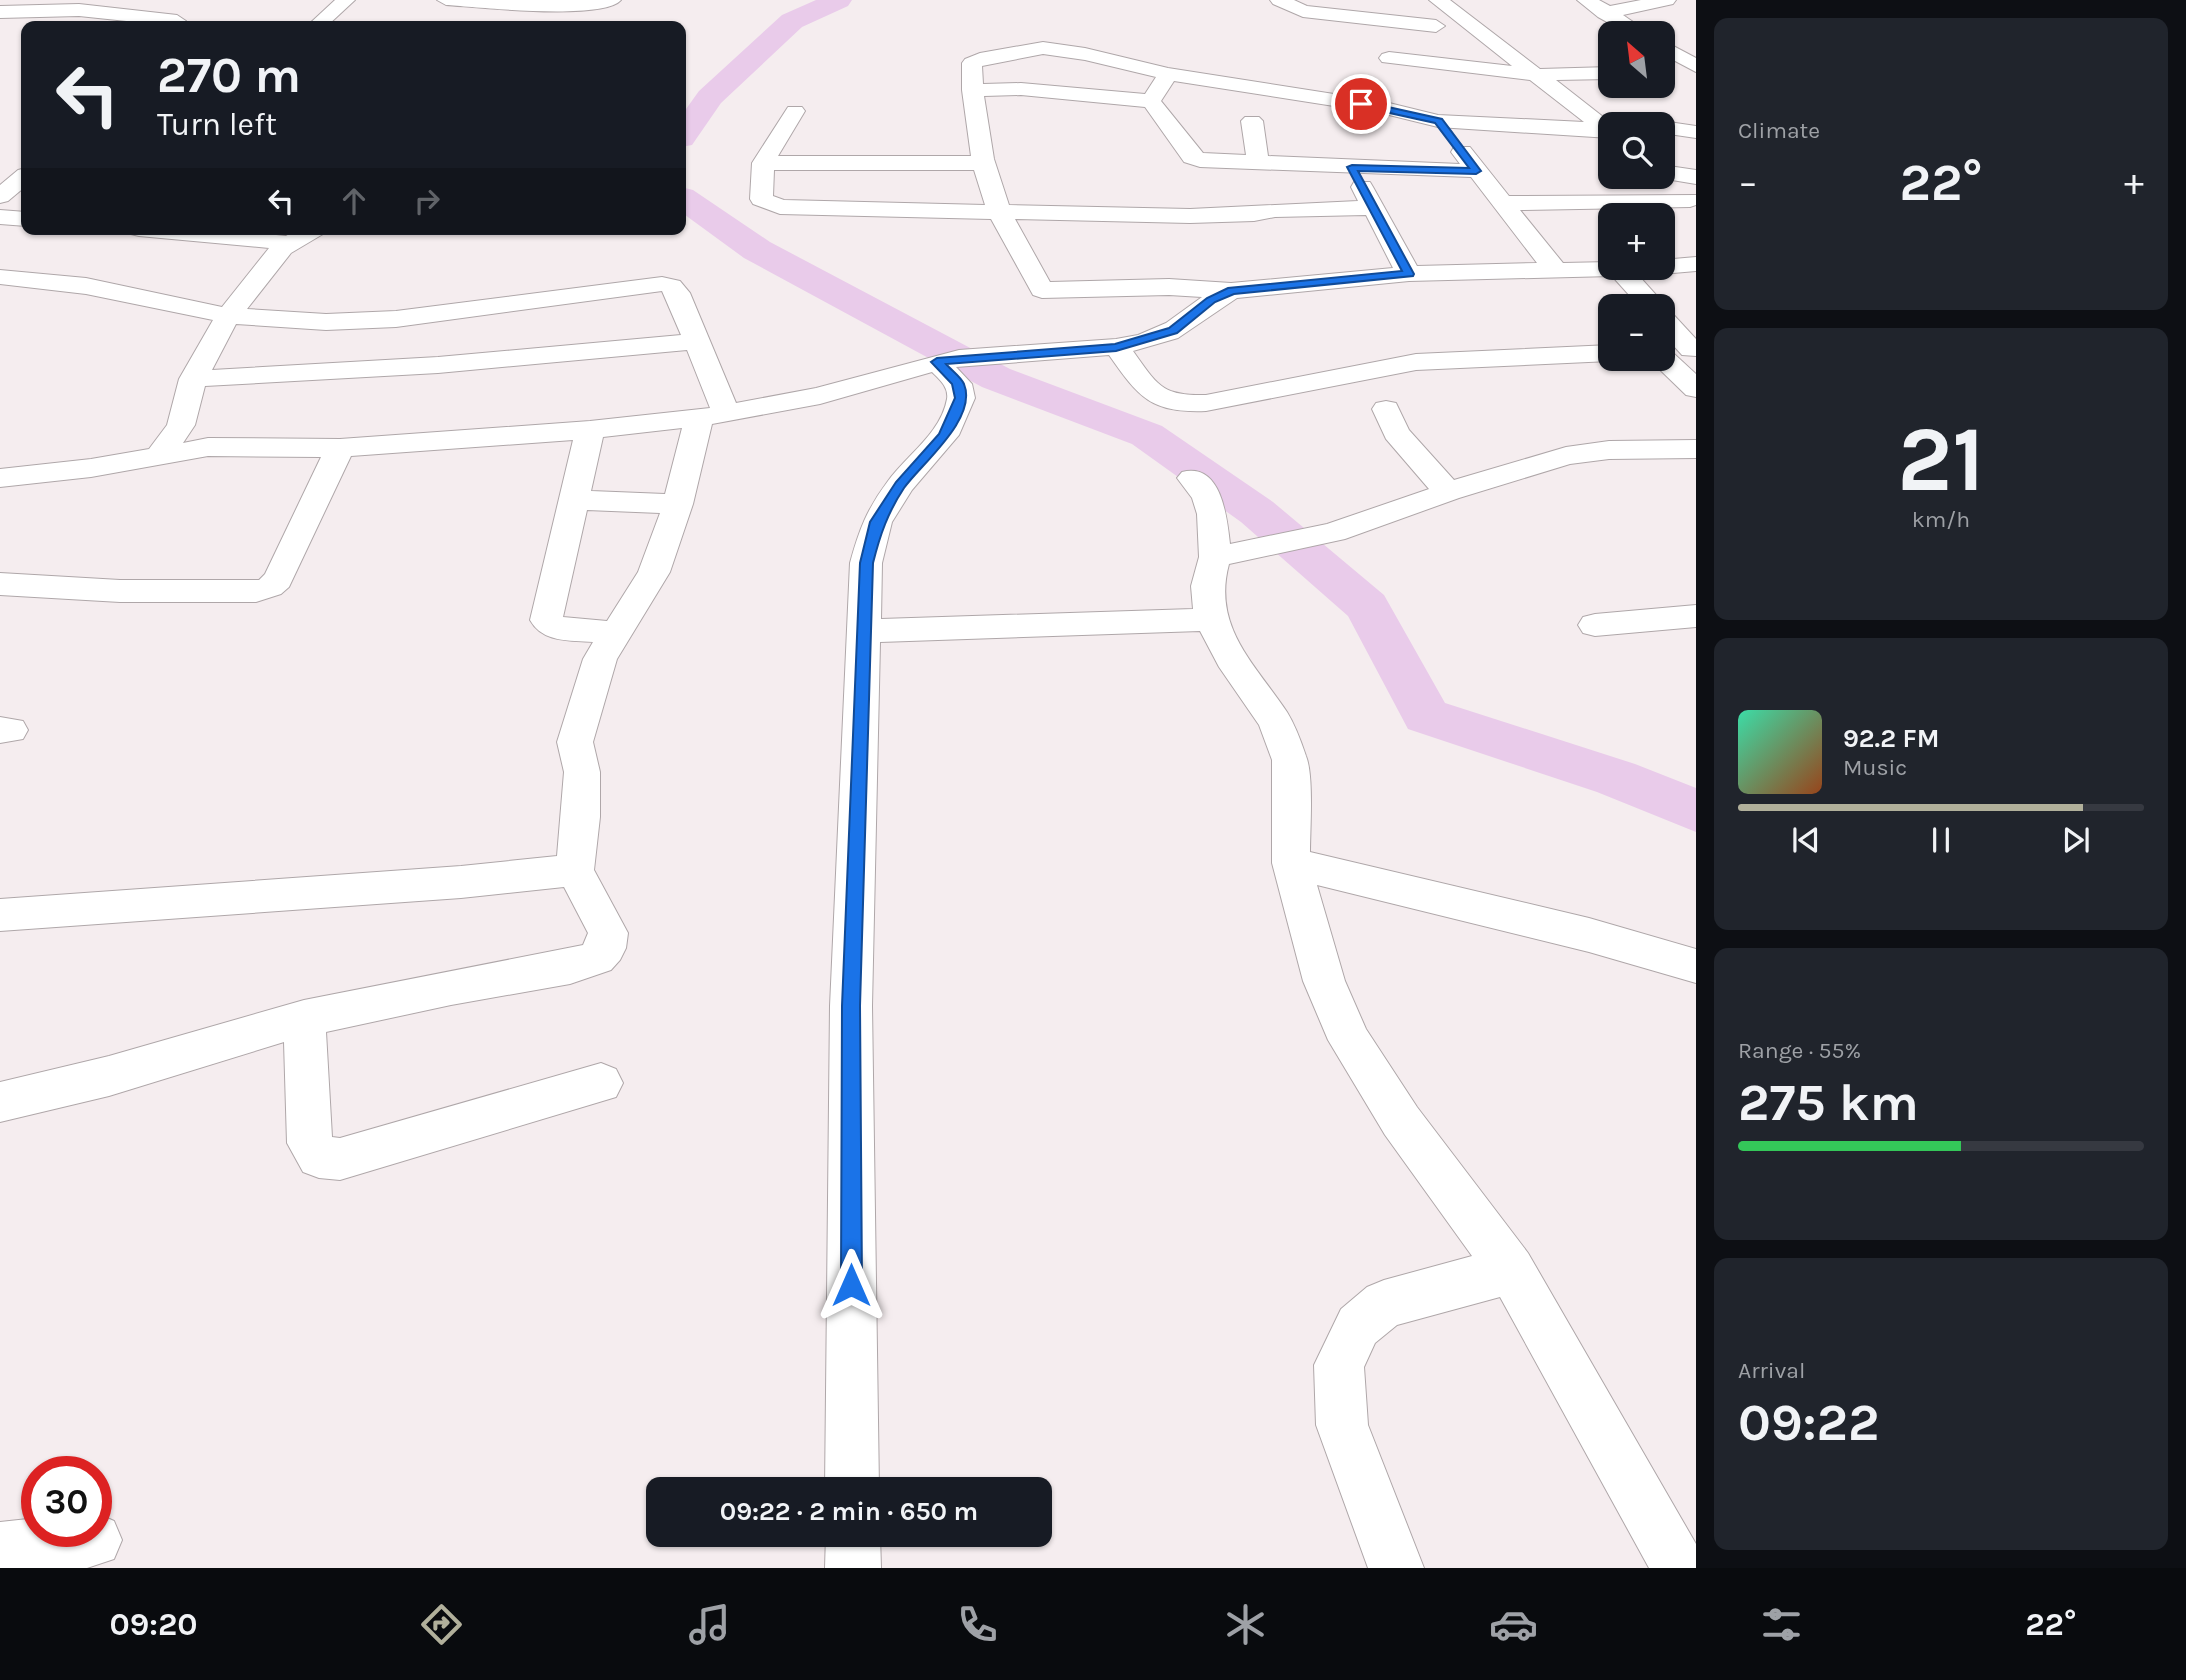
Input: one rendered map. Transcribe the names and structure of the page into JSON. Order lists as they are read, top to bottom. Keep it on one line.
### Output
{"north":"top left","page":{"tile":["Climate",["21","km/h"],["Range · 55%","275 km"],["Arrival","09:22"]],"map_buttons":["+","−"],"turn":["270 m","Turn left"],"heat":["−","22°","+"],"song":["92.2 FM","Music"],"limit":"30","trip":"09:22 · 2 min · 650 m","tabs":["09:20","22°"]}}
